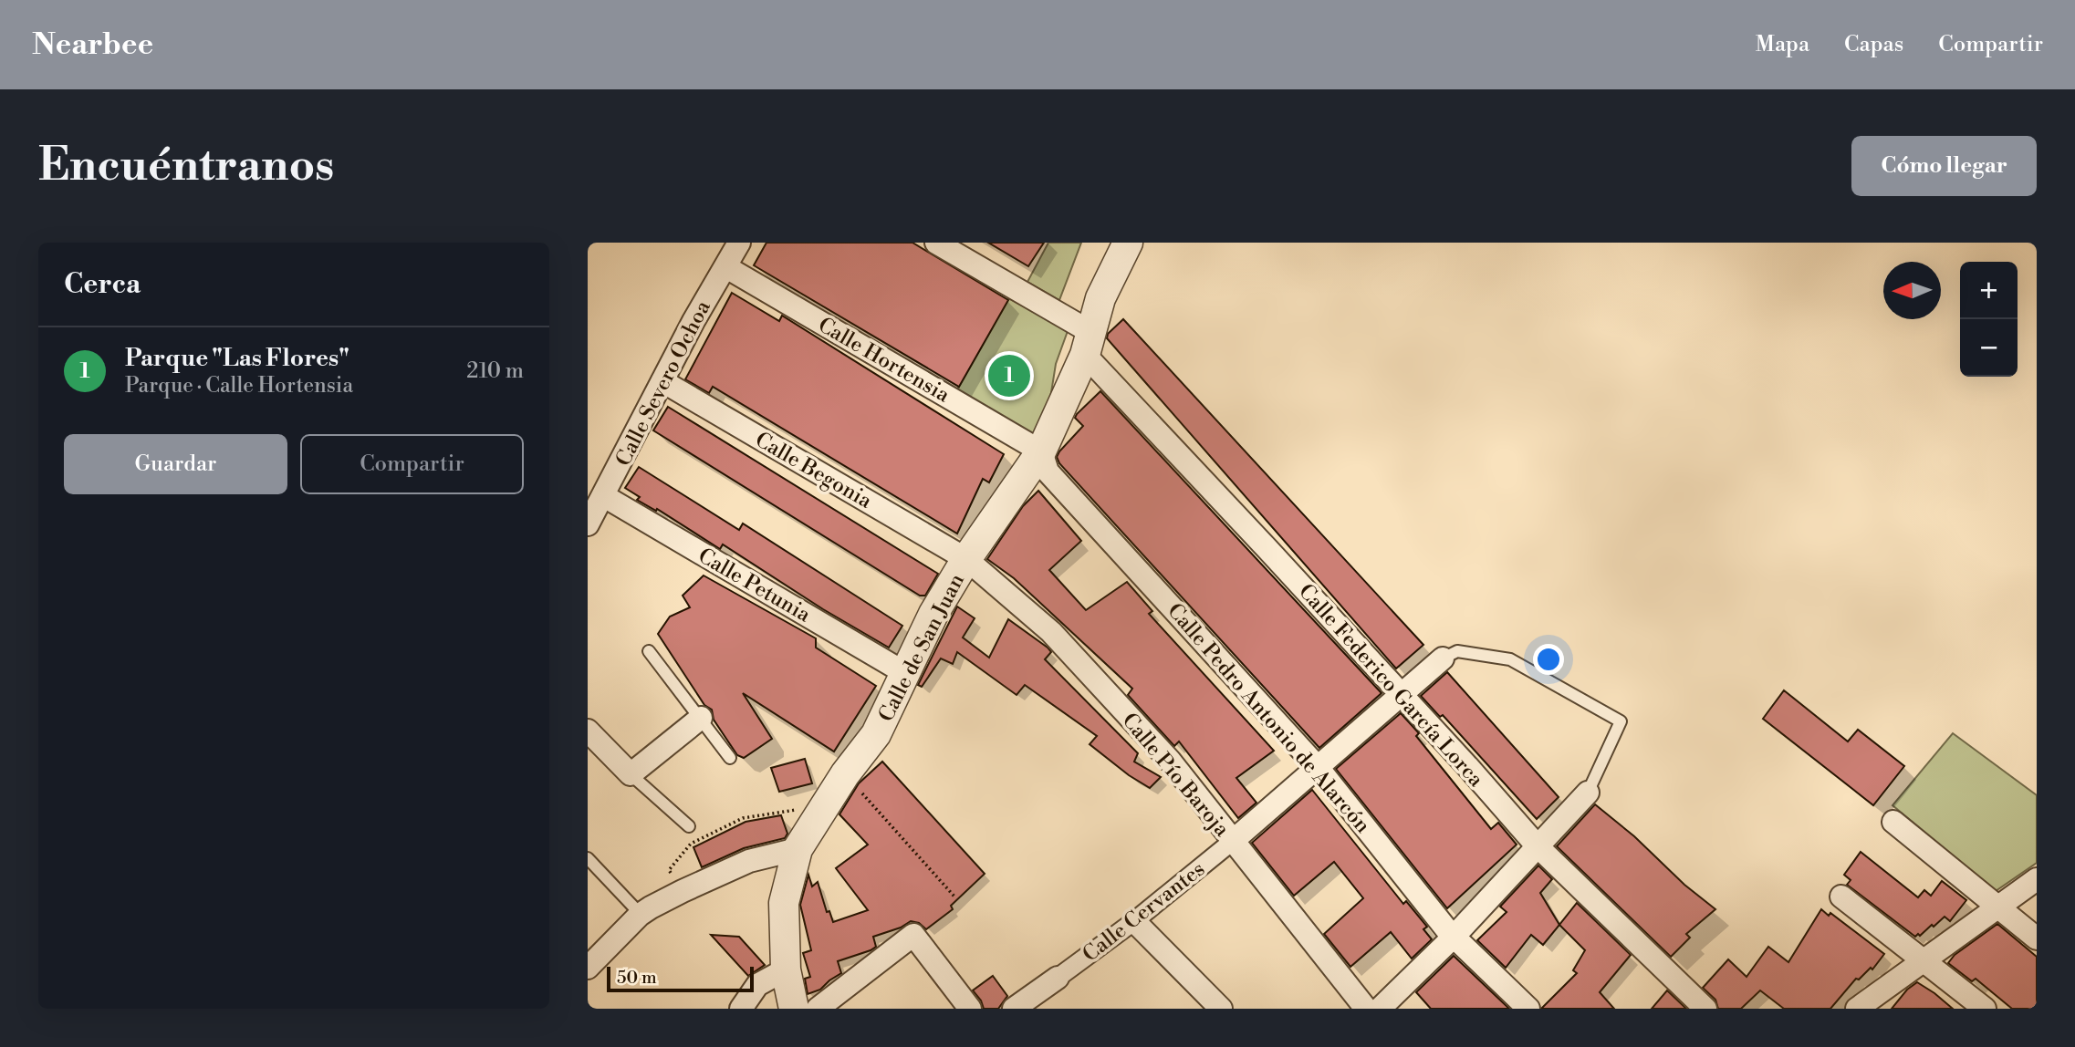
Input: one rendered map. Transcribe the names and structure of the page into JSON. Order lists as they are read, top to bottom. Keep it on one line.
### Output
{"streets":{"street":["Calle Hortensia","Calle Severo Ochoa","Calle Begonia","Calle Petunia","Calle de San Juan","Calle Federico García Lorca","Calle Pedro Antonio de Alarcón","Calle Pío Baroja","Calle Cervantes"]},"crossings":[["Calle Hortensia","Calle Severo Ochoa"],["Calle Hortensia","Calle de San Juan"],["Calle Hortensia","Calle Pedro Antonio de Alarcón"],["Calle Severo Ochoa","Calle Begonia"],["Calle Severo Ochoa","Calle Petunia"],["Calle Begonia","Calle de San Juan"],["Calle Begonia","Calle Pío Baroja"],["Calle Petunia","Calle de San Juan"],["Calle de San Juan","Calle Federico García Lorca"],["Calle de San Juan","Calle Pedro Antonio de Alarcón"],["Calle de San Juan","Calle Pío Baroja"],["Calle Federico García Lorca","Calle Cervantes"],["Calle Pedro Antonio de Alarcón","Calle Cervantes"],["Calle Pío Baroja","Calle Cervantes"]],"scale_bar":"50 m","north":"left","page":{"header":"Nearbee","nav":["Mapa","Capas","Compartir"],"buttons":["Cómo llegar",["Guardar","Compartir"]],"title":"Encuéntranos","heading":"Cerca","map_buttons":["+","−"],"list":[{"mark":"1","name":"Parque \"Las Flores\"","note":"Parque · Calle Hortensia","value":"210 m"}],"pins":"1","scale":"50 m"}}
